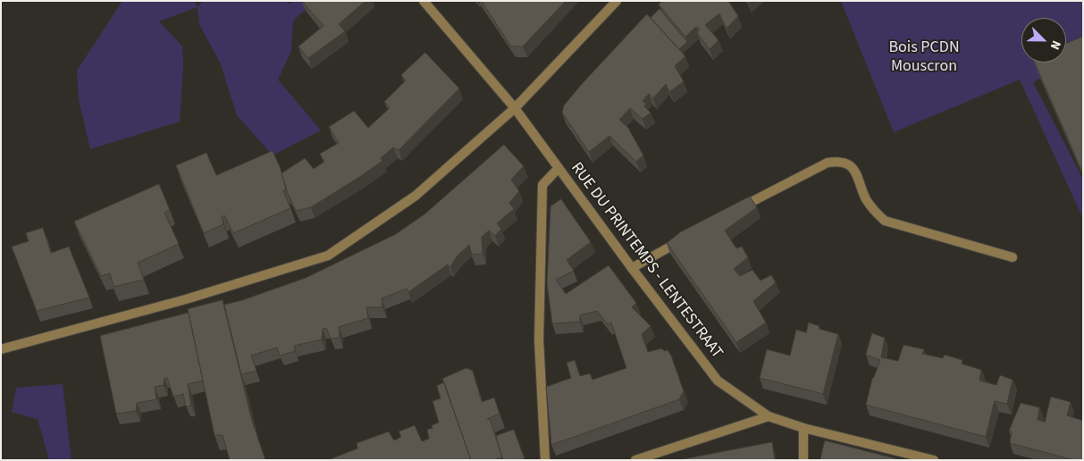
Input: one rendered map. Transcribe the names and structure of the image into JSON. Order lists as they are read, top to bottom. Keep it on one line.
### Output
{"streets":{"street":["RUE DU PRINTEMPS - LENTESTRAAT"]},"parks":["Bois PCDN Mouscron"],"north":"bottom right"}
